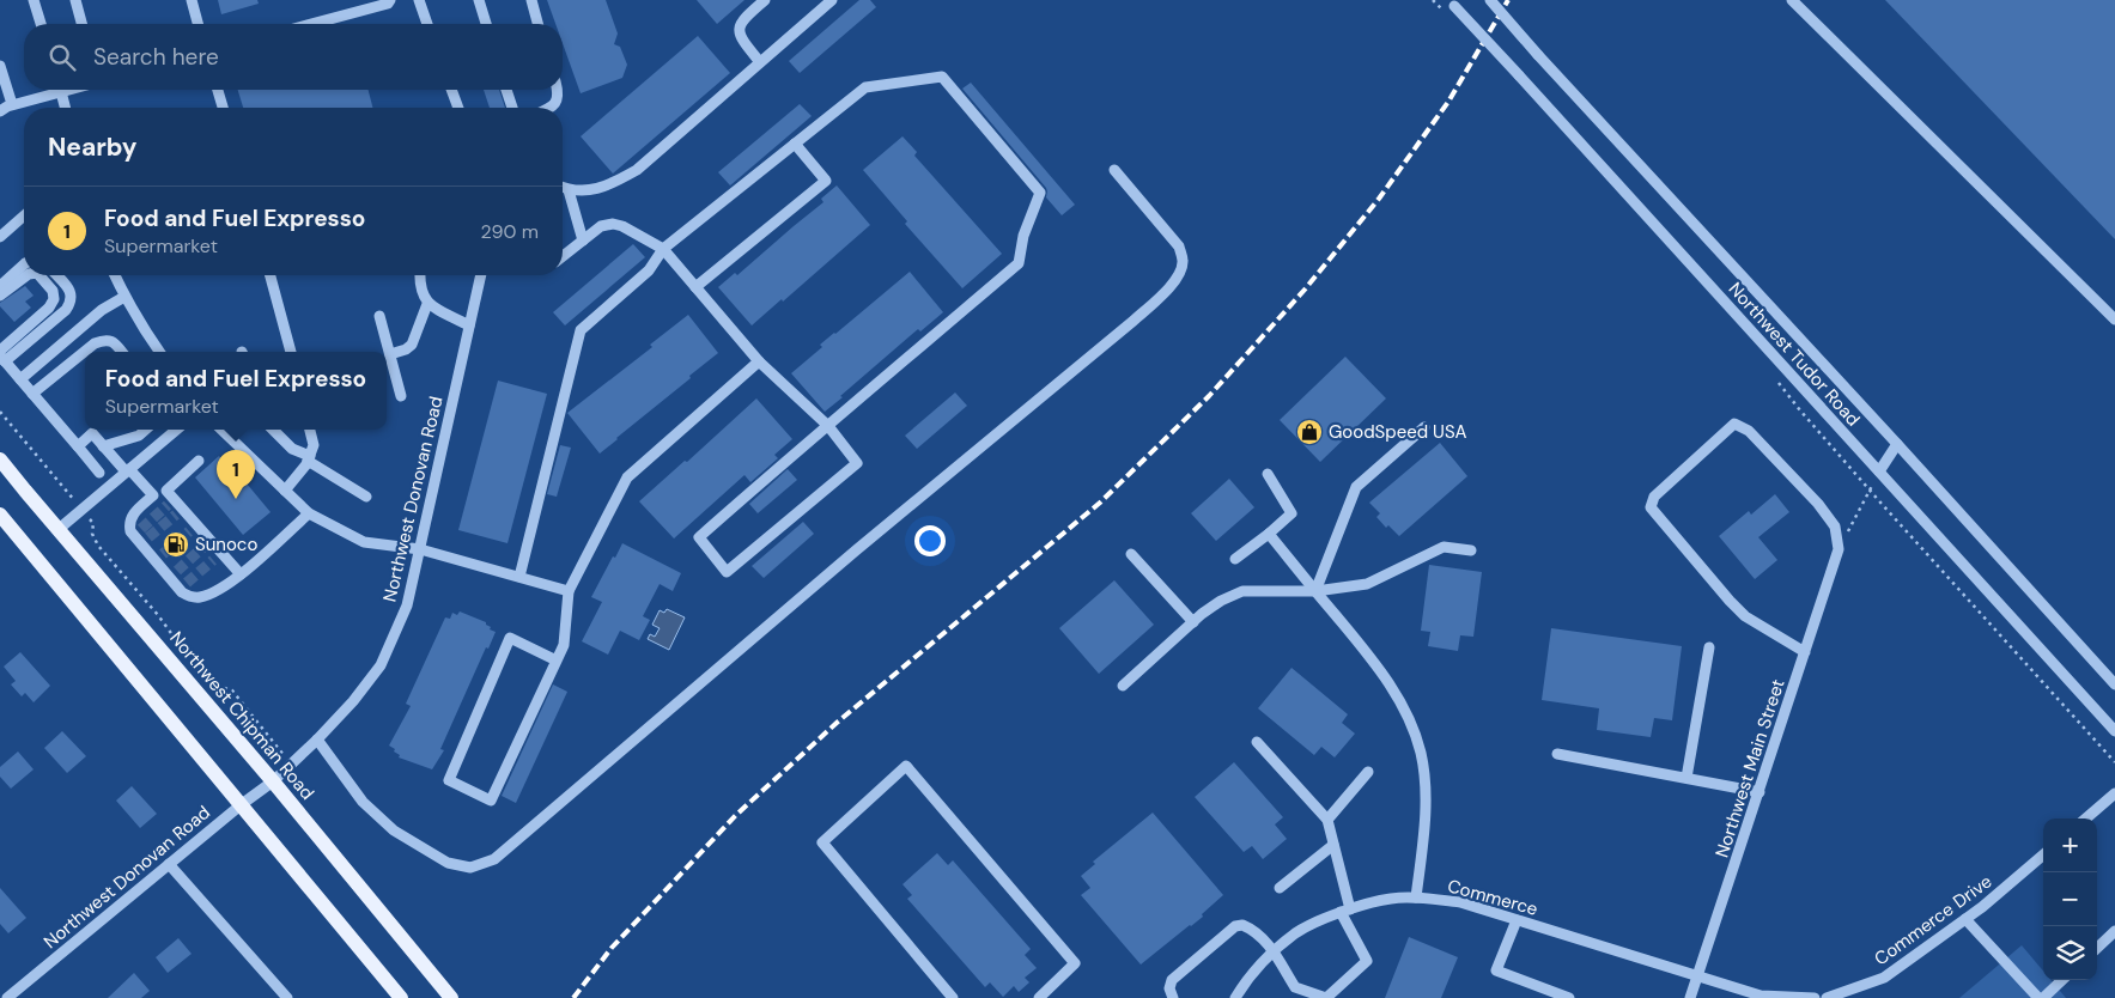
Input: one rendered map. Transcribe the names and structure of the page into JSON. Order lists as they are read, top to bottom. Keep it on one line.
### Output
{"streets":{"main road":["Northwest Chipman Road"],"street":["Northwest Tudor Road","Northwest Donovan Road","Northwest Main Street","Commerce","Commerce Drive"]},"crossings":[["Northwest Donovan Road","Northwest Chipman Road"],["Northwest Main Street","Commerce"]],"places":{"shop":["GoodSpeed USA"],"fuel station":["Sunoco"]},"page":{"search":"Search here","heading":"Nearby","list":[{"mark":"1","name":"Food and Fuel Expresso","note":"Supermarket","value":"290 m"}],"popup":["Food and Fuel Expresso","Supermarket"],"pins":"1","map_buttons":["+","−"]}}
